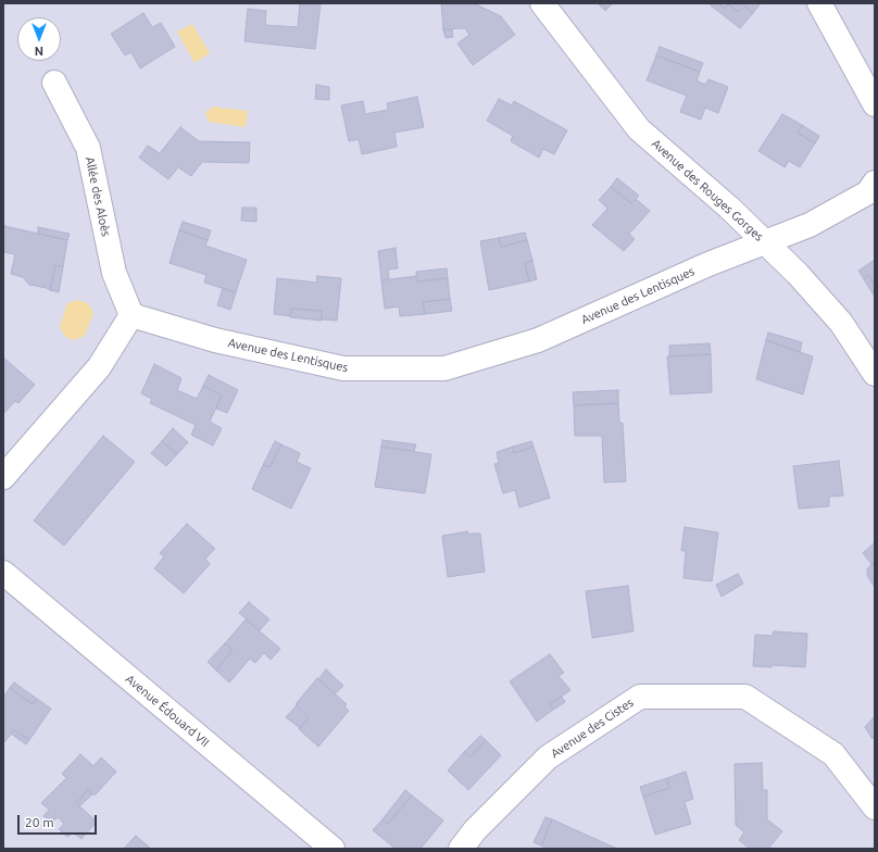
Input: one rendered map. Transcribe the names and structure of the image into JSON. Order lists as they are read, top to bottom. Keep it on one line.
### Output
{"streets":{"street":["Avenue des Rouges Gorges","Allée des Aloès","Avenue des Lentisques","Avenue Édouard VII","Avenue des Cistes"]},"crossings":[["Avenue des Rouges Gorges","Avenue des Lentisques"],["Allée des Aloès","Avenue des Lentisques"]],"scale_bar":"20 m","north":"bottom"}
